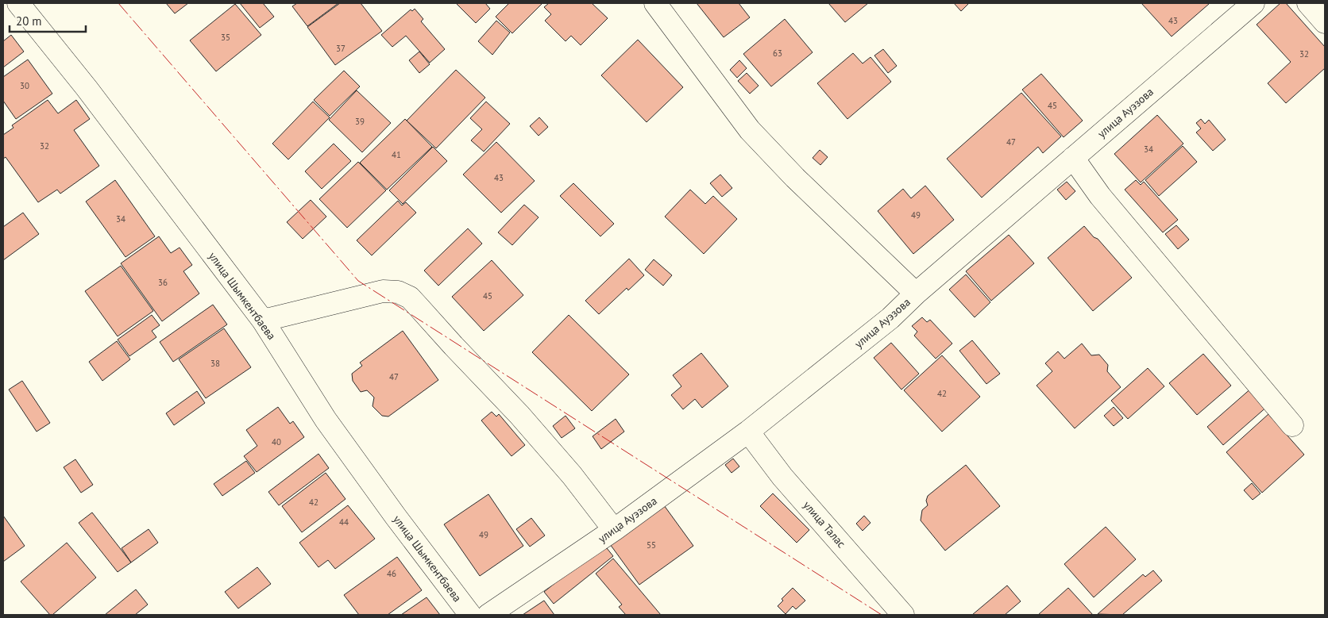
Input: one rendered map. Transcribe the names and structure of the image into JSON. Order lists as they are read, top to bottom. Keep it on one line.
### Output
{"streets":{"street":["улица Ауэзова","улица Шымкентбаева","улица Талас"]},"crossings":[["улица Ауэзова","улица Талас"]],"house_numbers":["43","35","37","63","32","30","45","39","47","32","34","41","43","49","34","36","45","38","47","42","40","42","44","49","55","46"],"scale_bar":"20 m"}
